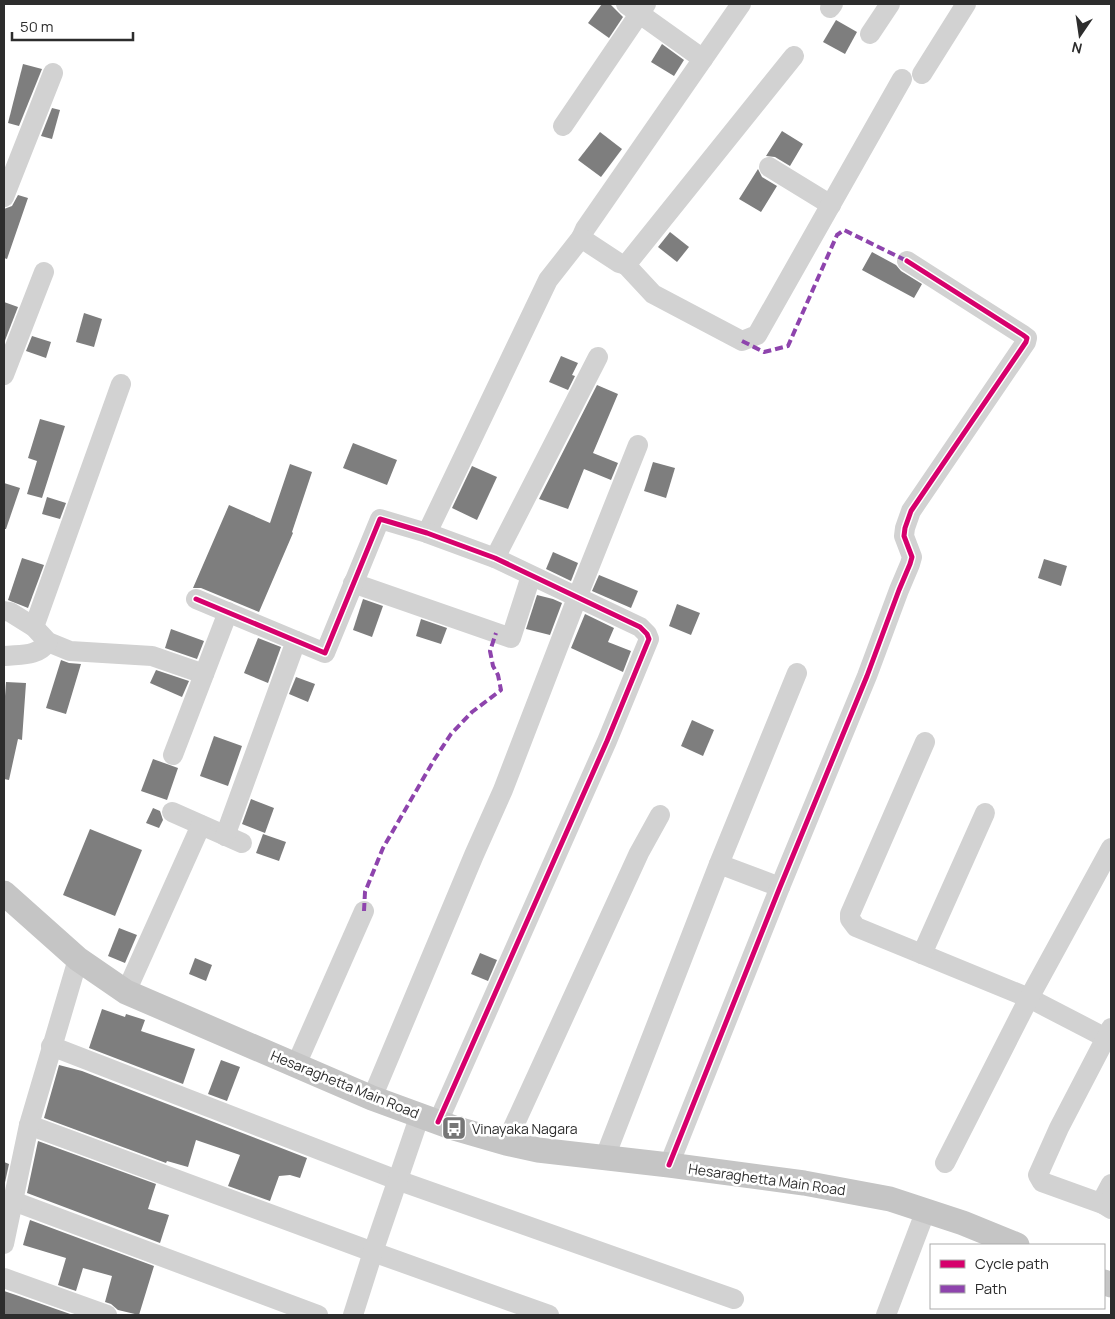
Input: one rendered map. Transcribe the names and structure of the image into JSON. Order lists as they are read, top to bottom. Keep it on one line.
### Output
{"streets":{"main road":["Hesaraghetta Main Road"]},"places":{"bus stop":["Vinayaka Nagara"]},"legend":["Cycle path","Path"],"scale_bar":"50 m","north":"bottom"}
